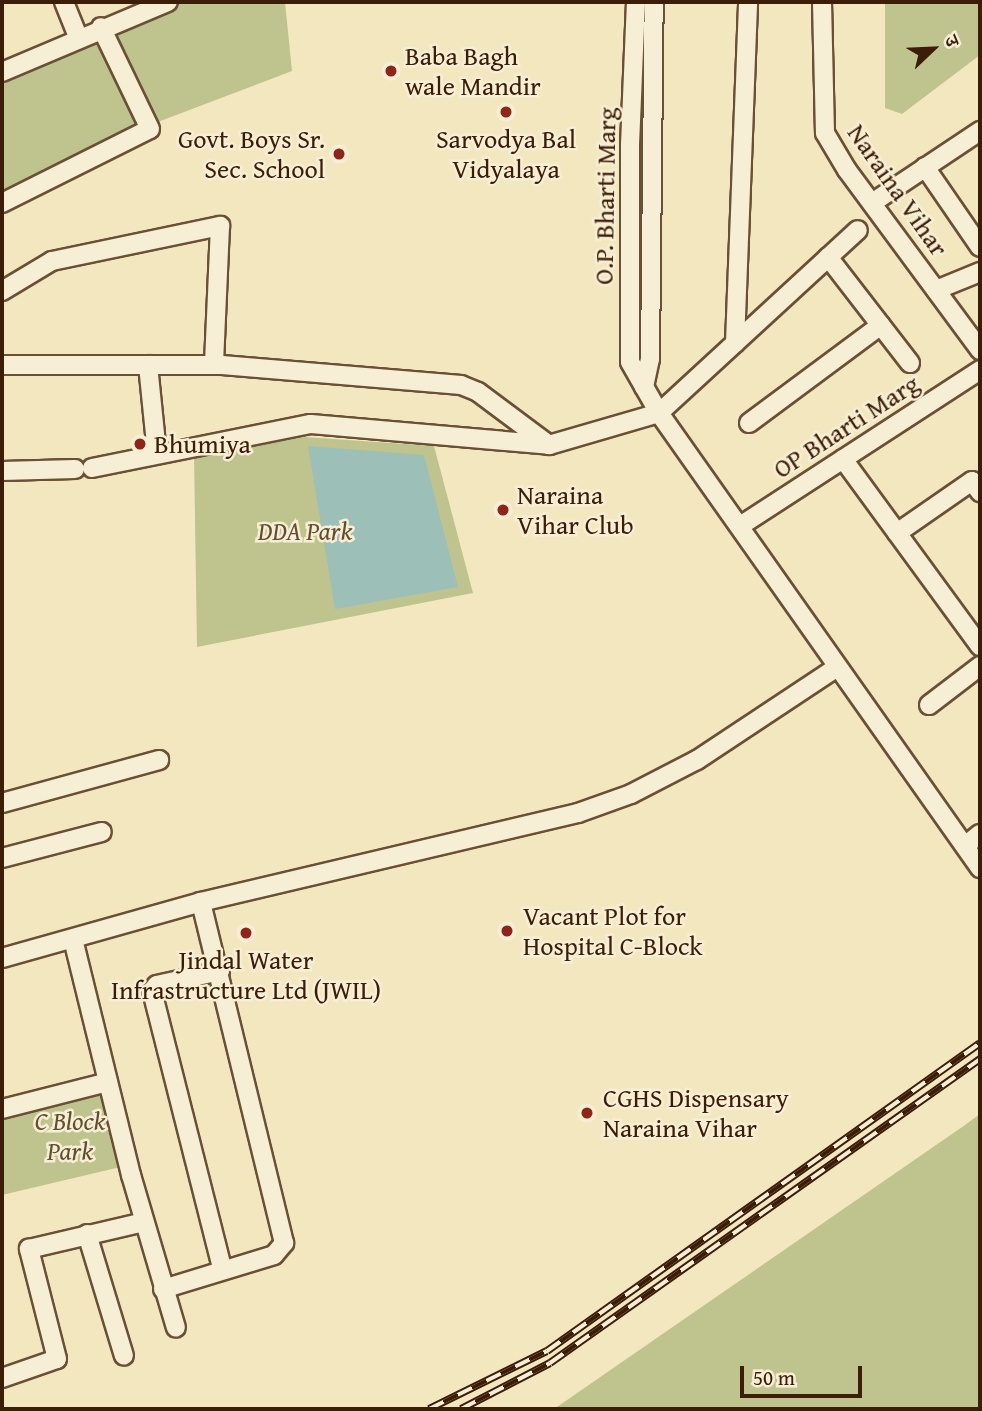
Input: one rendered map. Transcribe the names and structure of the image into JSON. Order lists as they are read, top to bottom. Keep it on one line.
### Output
{"streets":{"street":["Naraina Vihar","O.P. Bharti Marg","OP Bharti Marg"]},"crossings":[["O.P. Bharti Marg","OP Bharti Marg"]],"parks":["DDA Park","C Block Park"],"places":["Baba Bagh wale Mandir","Sarvodya Bal Vidyalaya","Govt. Boys Sr. Sec. School","Bhumiya","Naraina Vihar Club","Vacant Plot for Hospital C-Block","Jindal Water Infrastructure Ltd (JWIL)","CGHS Dispensary Naraina Vihar"],"scale_bar":"50 m","north":"top right"}
